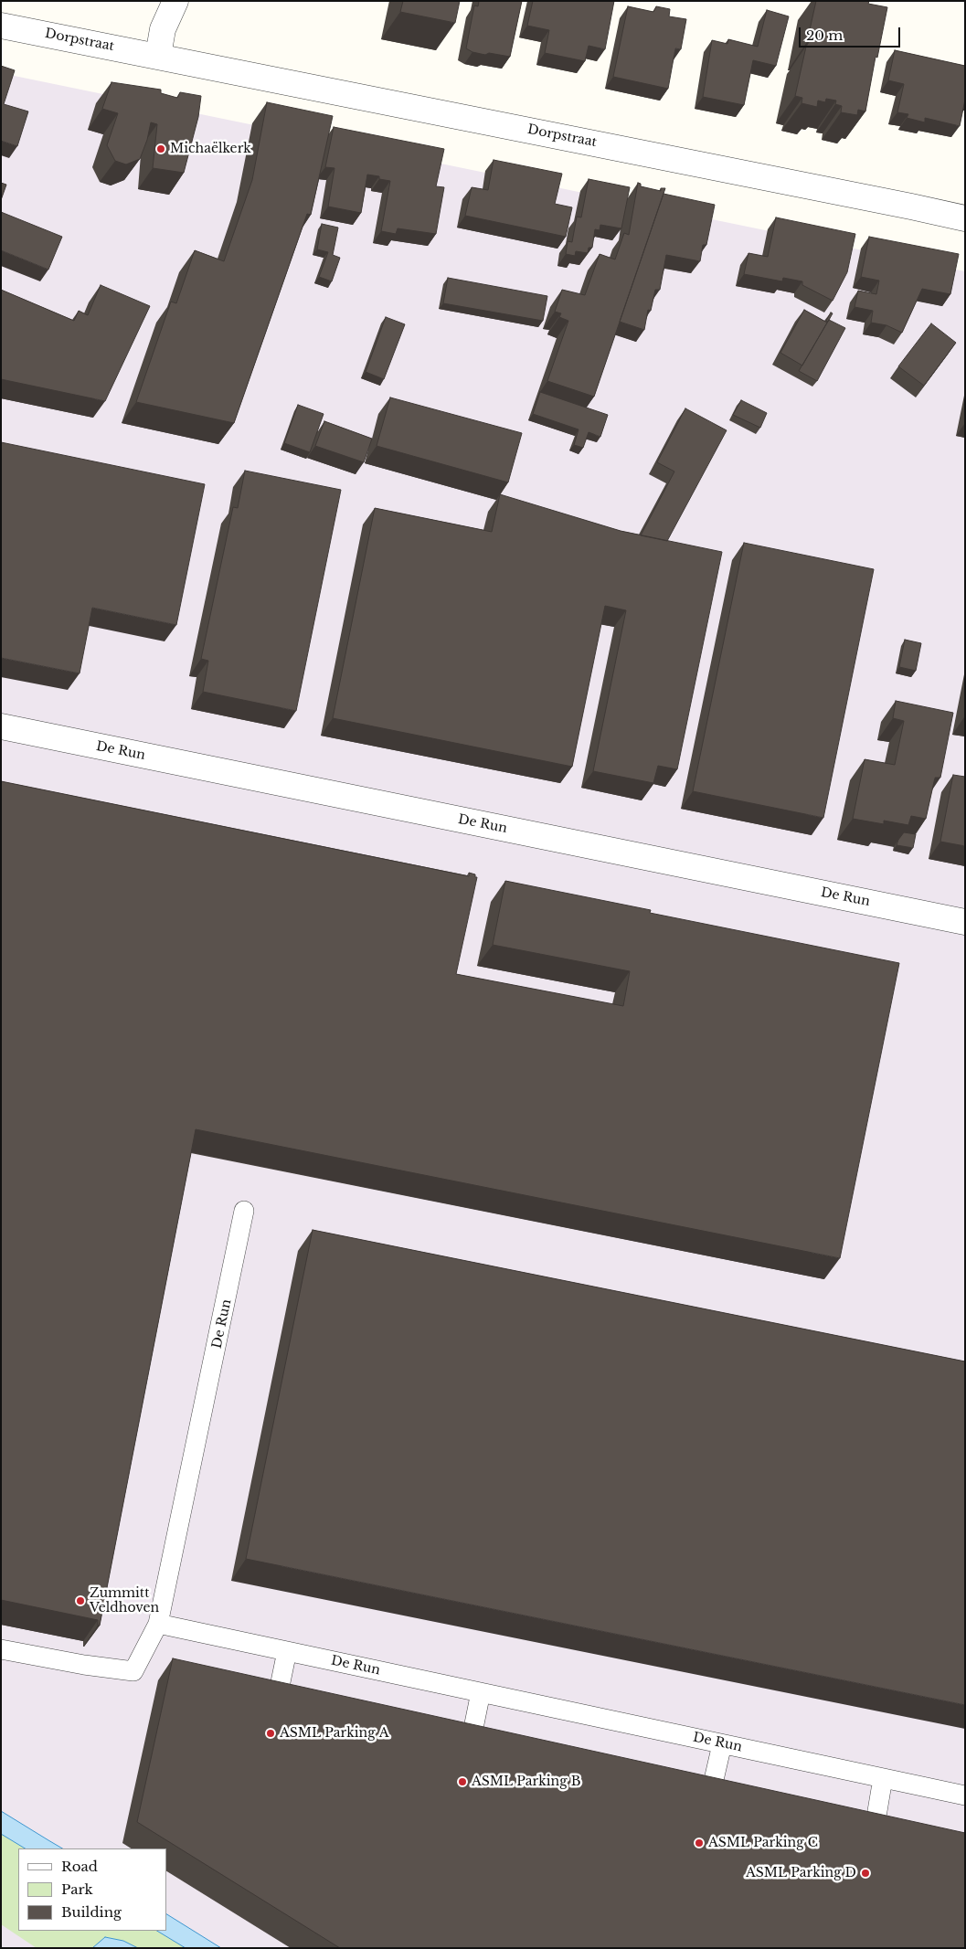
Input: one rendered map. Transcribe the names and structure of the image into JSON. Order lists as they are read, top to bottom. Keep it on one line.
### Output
{"streets":{"street":["Dorpstraat","De Run"]},"places":["Michaëlkerk","Zummitt Veldhoven","ASML Parking A","ASML Parking B","ASML Parking C","ASML Parking D"],"legend":["Road","Park","Building"],"scale_bar":"20 m"}
